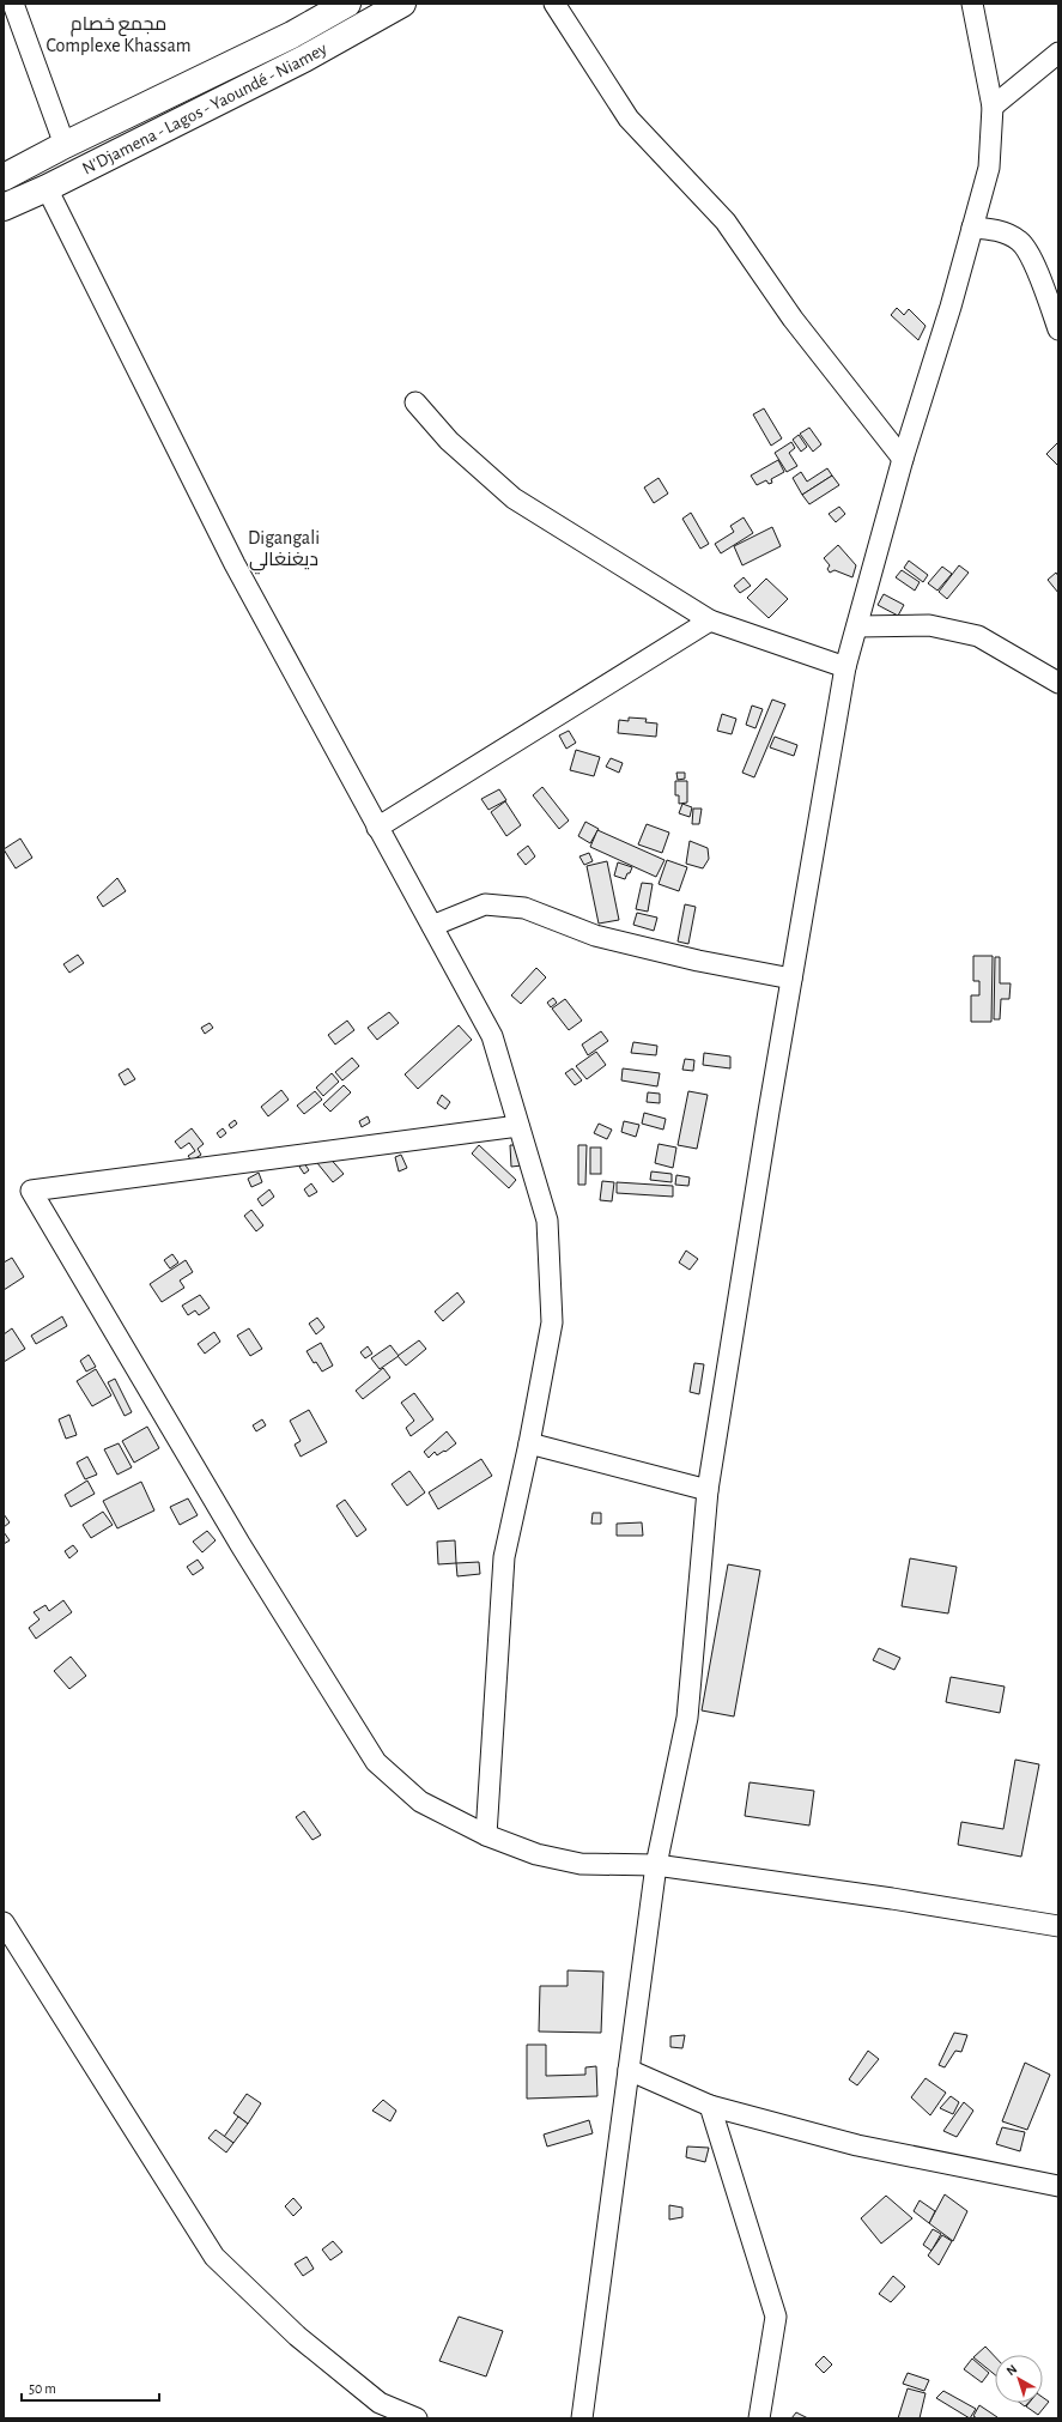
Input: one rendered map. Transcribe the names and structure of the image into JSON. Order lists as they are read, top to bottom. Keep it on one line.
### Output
{"streets":{"highway":["N'Djamena - Lagos - Yaoundé - Niamey"]},"districts":["مجمع خصام Complexe Khassam","Digangali ديغنغالي"],"scale_bar":"50 m","north":"top left"}
